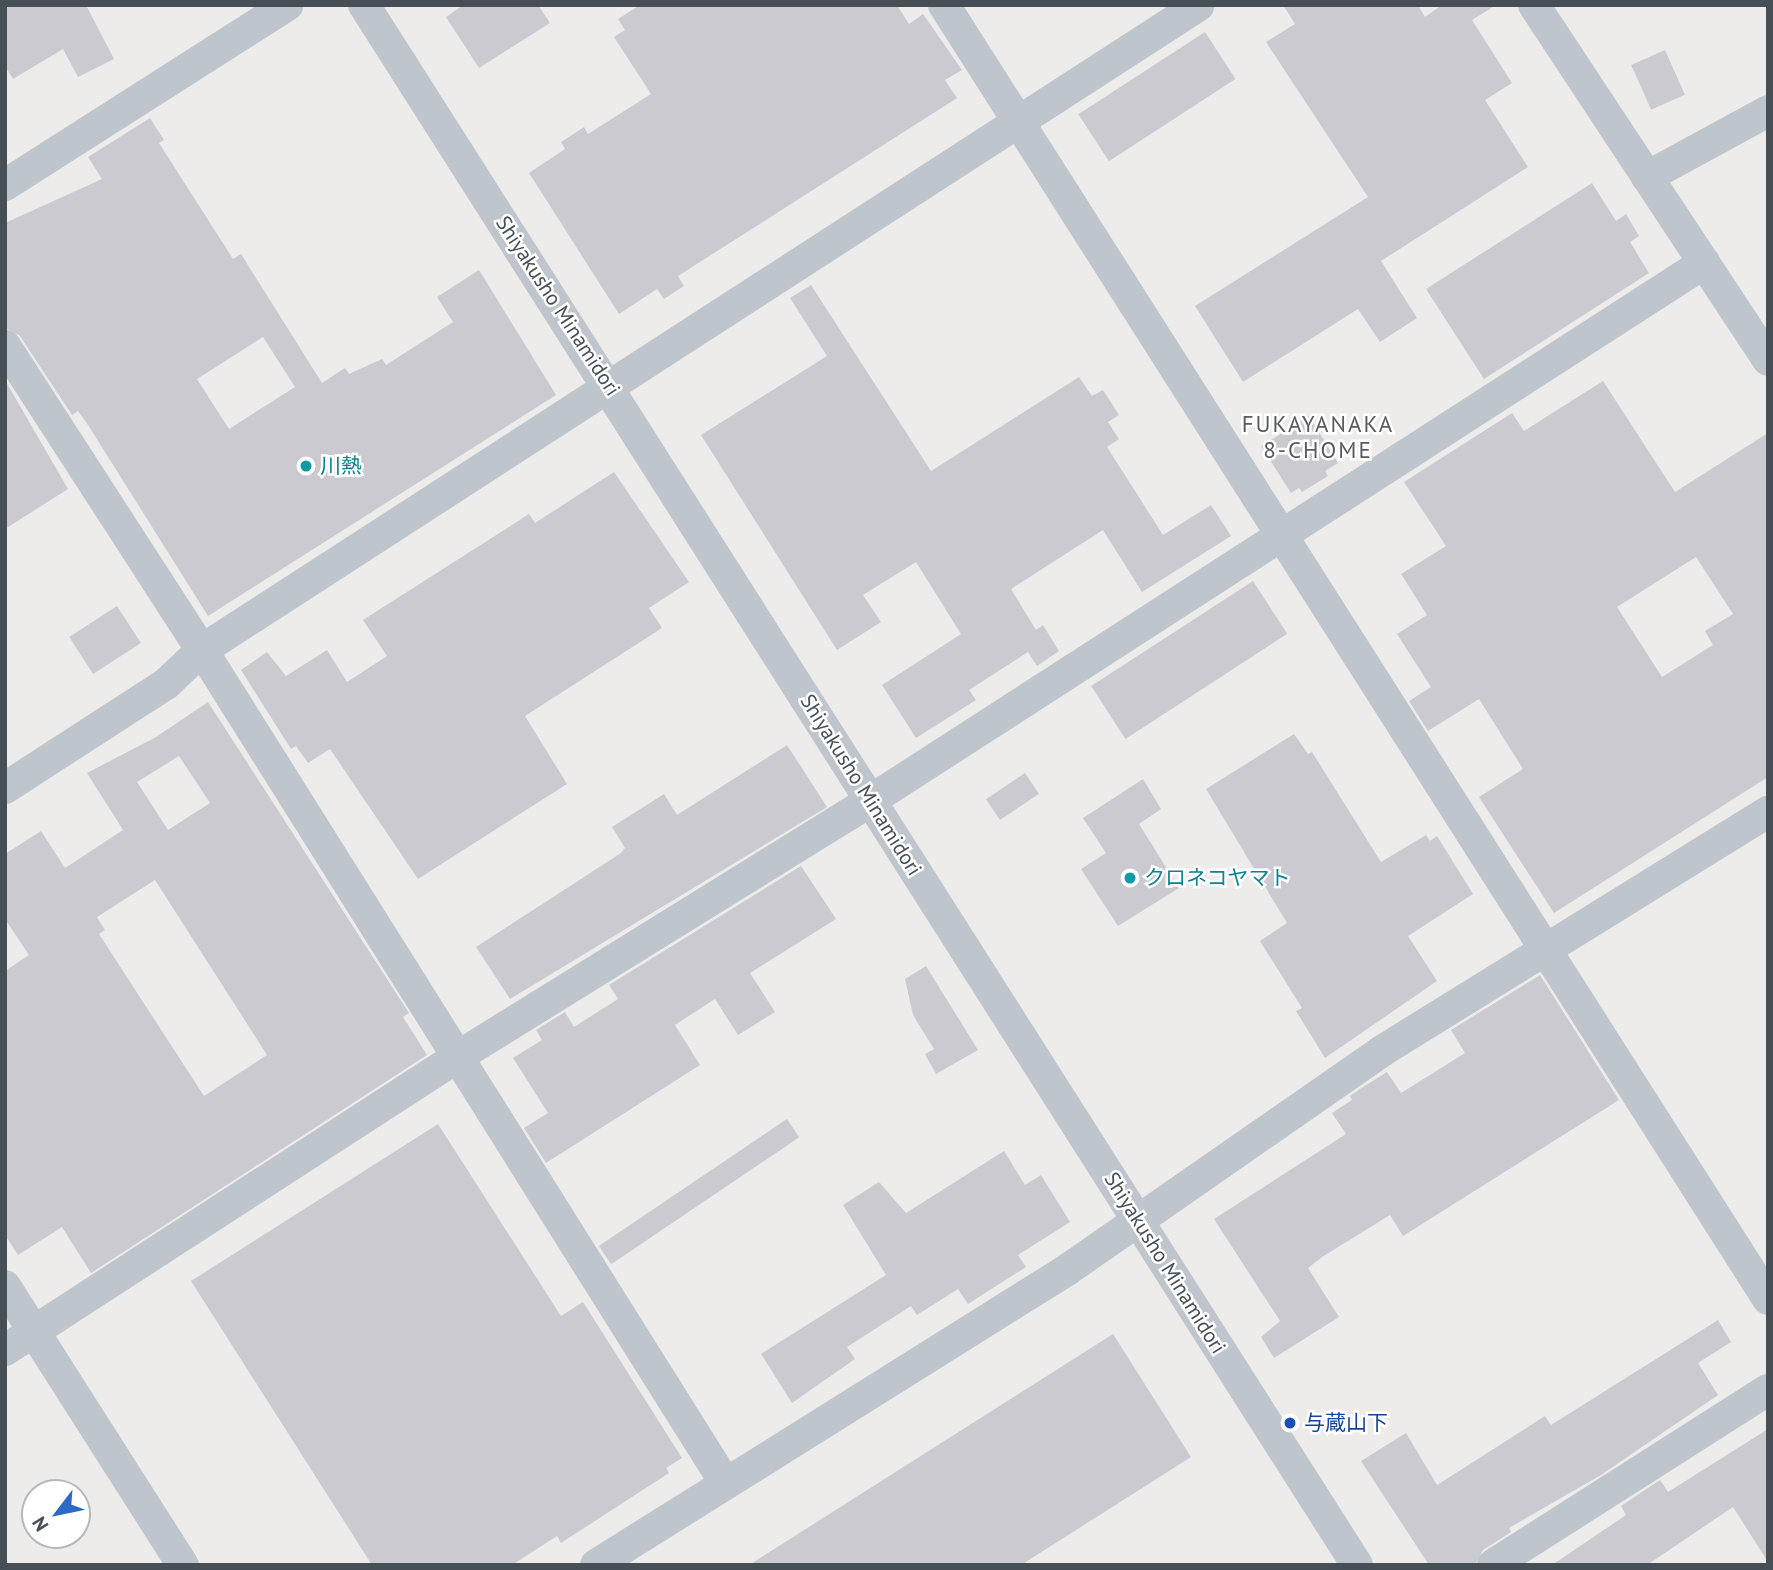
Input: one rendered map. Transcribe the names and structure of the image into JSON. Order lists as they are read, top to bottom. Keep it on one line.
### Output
{"streets":{"street":["Shiyakusho Minamidori"]},"districts":["FUKAYANAKA 8-CHOME"],"places":["川熱","クロネコヤマト","与蔵山下"],"north":"bottom left"}
